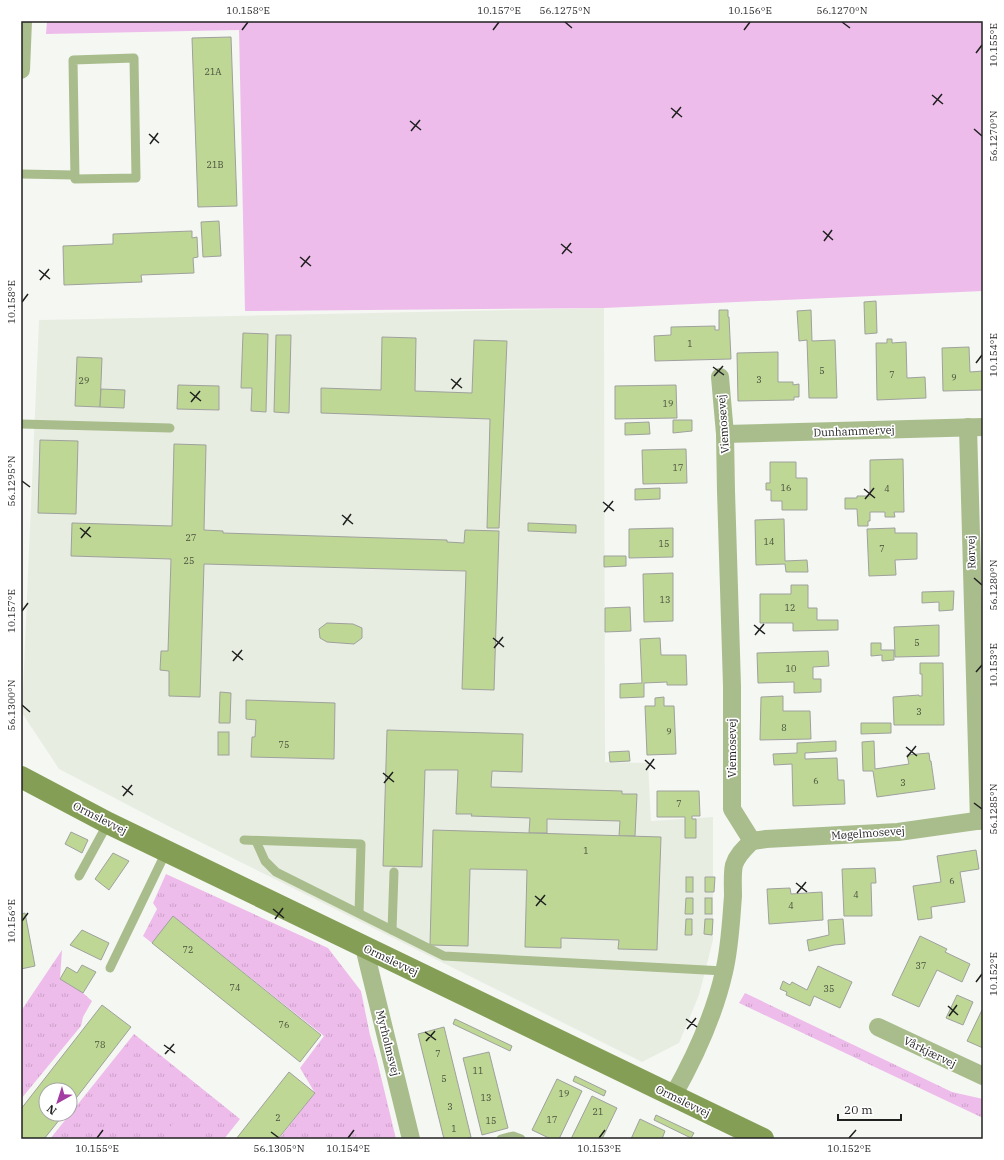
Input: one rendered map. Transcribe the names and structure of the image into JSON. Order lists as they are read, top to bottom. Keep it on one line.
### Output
{"streets":{"street":["Viemosevej","Dunhammervej","Rørvej","Ormslevvej","Møgelmosevej","Myrholmsvej","Vårkjærvej"]},"crossings":[["Viemosevej","Dunhammervej"],["Viemosevej","Møgelmosevej"],["Dunhammervej","Rørvej"],["Rørvej","Møgelmosevej"],["Ormslevvej","Myrholmsvej"]],"house_numbers":["21A","21B","1","5","7","9","3","29","19","17","16","4","27","14","15","7","25","13","12","5","10","3","8","9","75","6","3","7","1","6","4","4","72","37","74","35","76","78","7","11","5","19","13","3","21","2","17","15","1"],"scale_bar":"20 m","north":"bottom left","coordinates":["10.158°E","10.157°E","56.1275°N","10.156°E","56.1270°N","10.155°E","10.154°E","56.1295°N","56.1280°N","10.153°E","56.1300°N","56.1285°N","10.152°E","56.1305°N"]}
